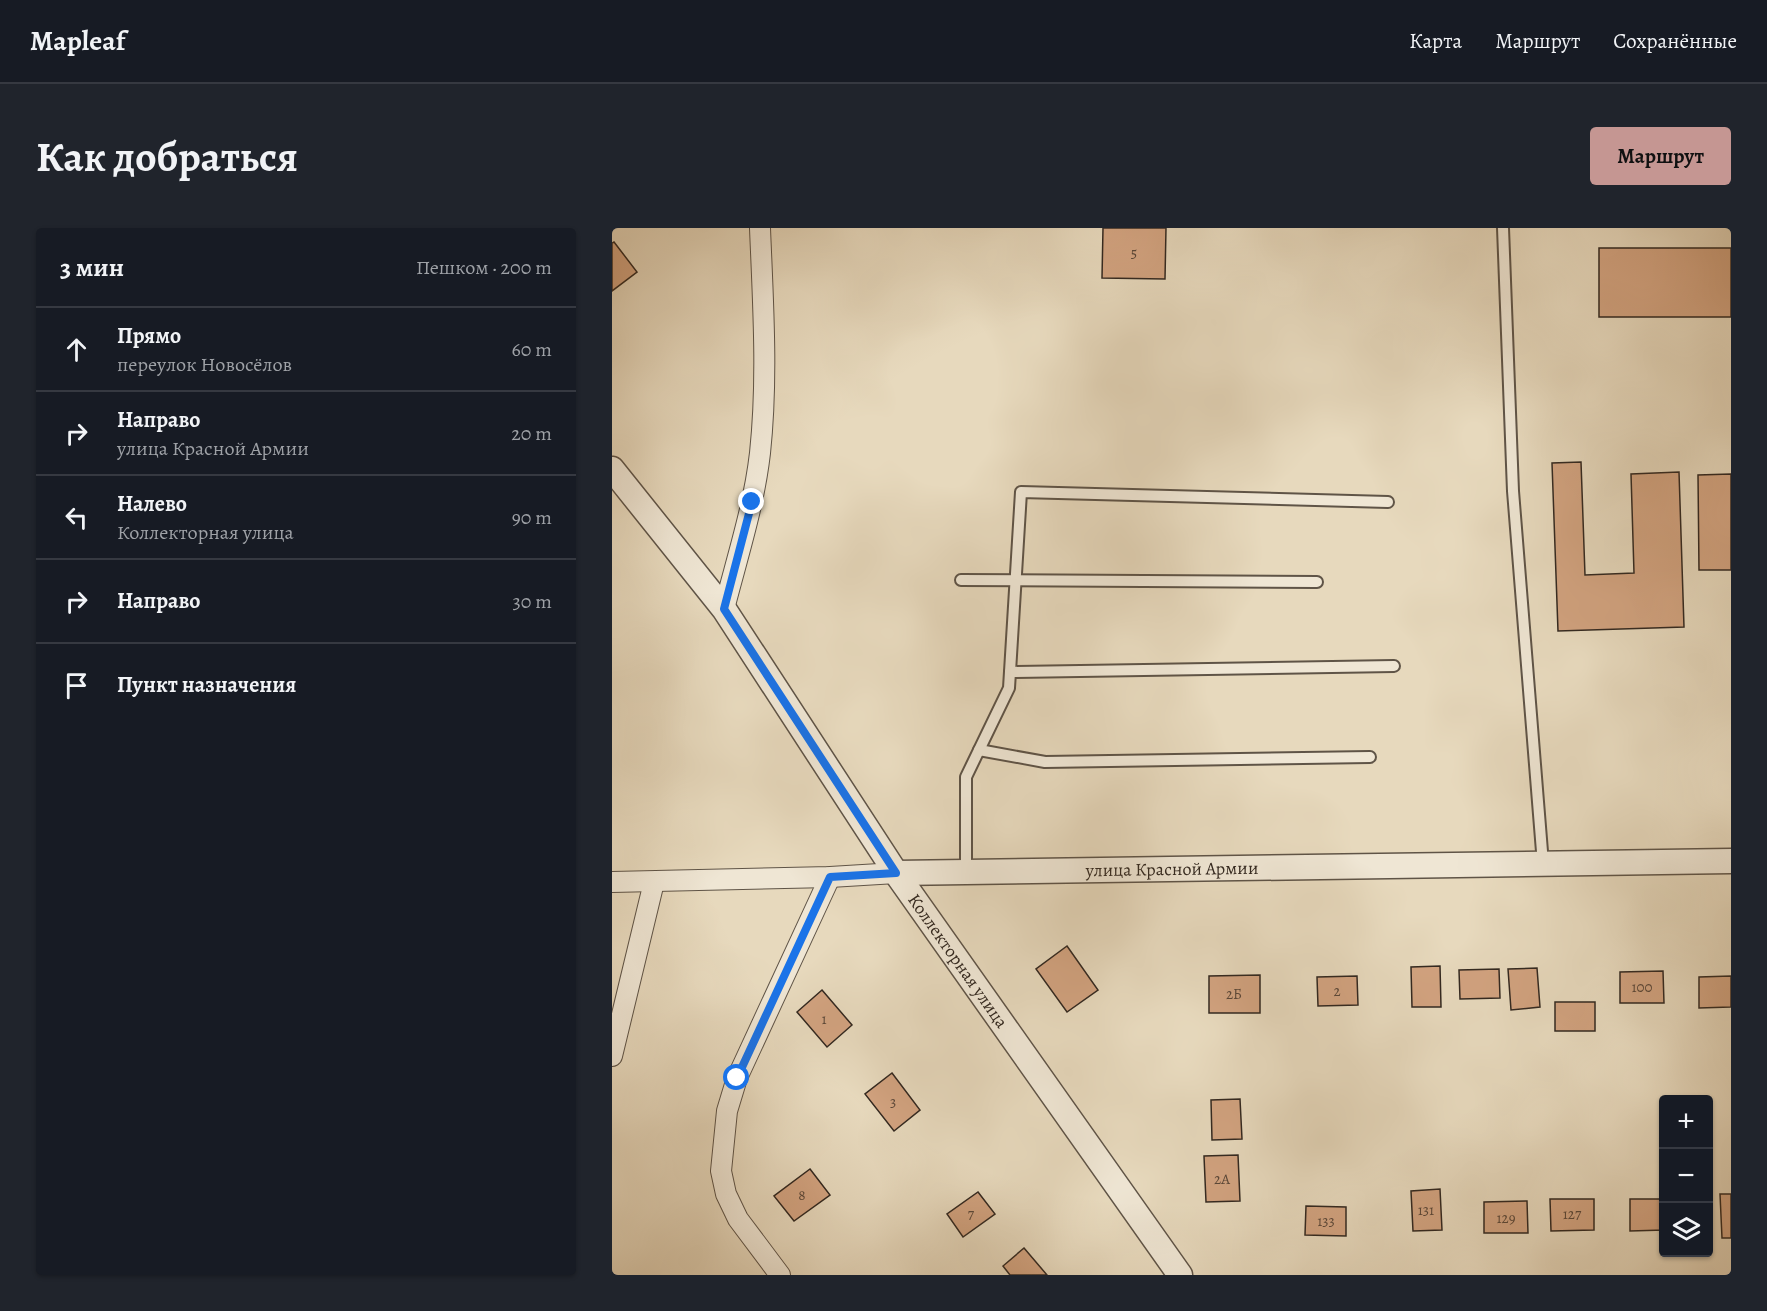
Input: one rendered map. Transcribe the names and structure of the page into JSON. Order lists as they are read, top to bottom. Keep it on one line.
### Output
{"streets":{"street":["улица Красной Армии","Коллекторная улица"]},"crossings":[["улица Красной Армии","Коллекторная улица"]],"house_numbers":["5","100","2","2Б","1","3","2А","8","131","7","127","129","133"],"page":{"header":"Mapleaf","nav":["Карта","Маршрут","Сохранённые"],"buttons":"Маршрут","title":"Как добраться","heading":["3 мин","Пешком · 200 m"],"list":[["Прямо","переулок Новосёлов","60 m"],["Направо","улица Красной Армии","20 m"],["Налево","Коллекторная улица","90 m"],["Направо","30 m"],"Пункт назначения"],"map_buttons":["+","−"]}}
